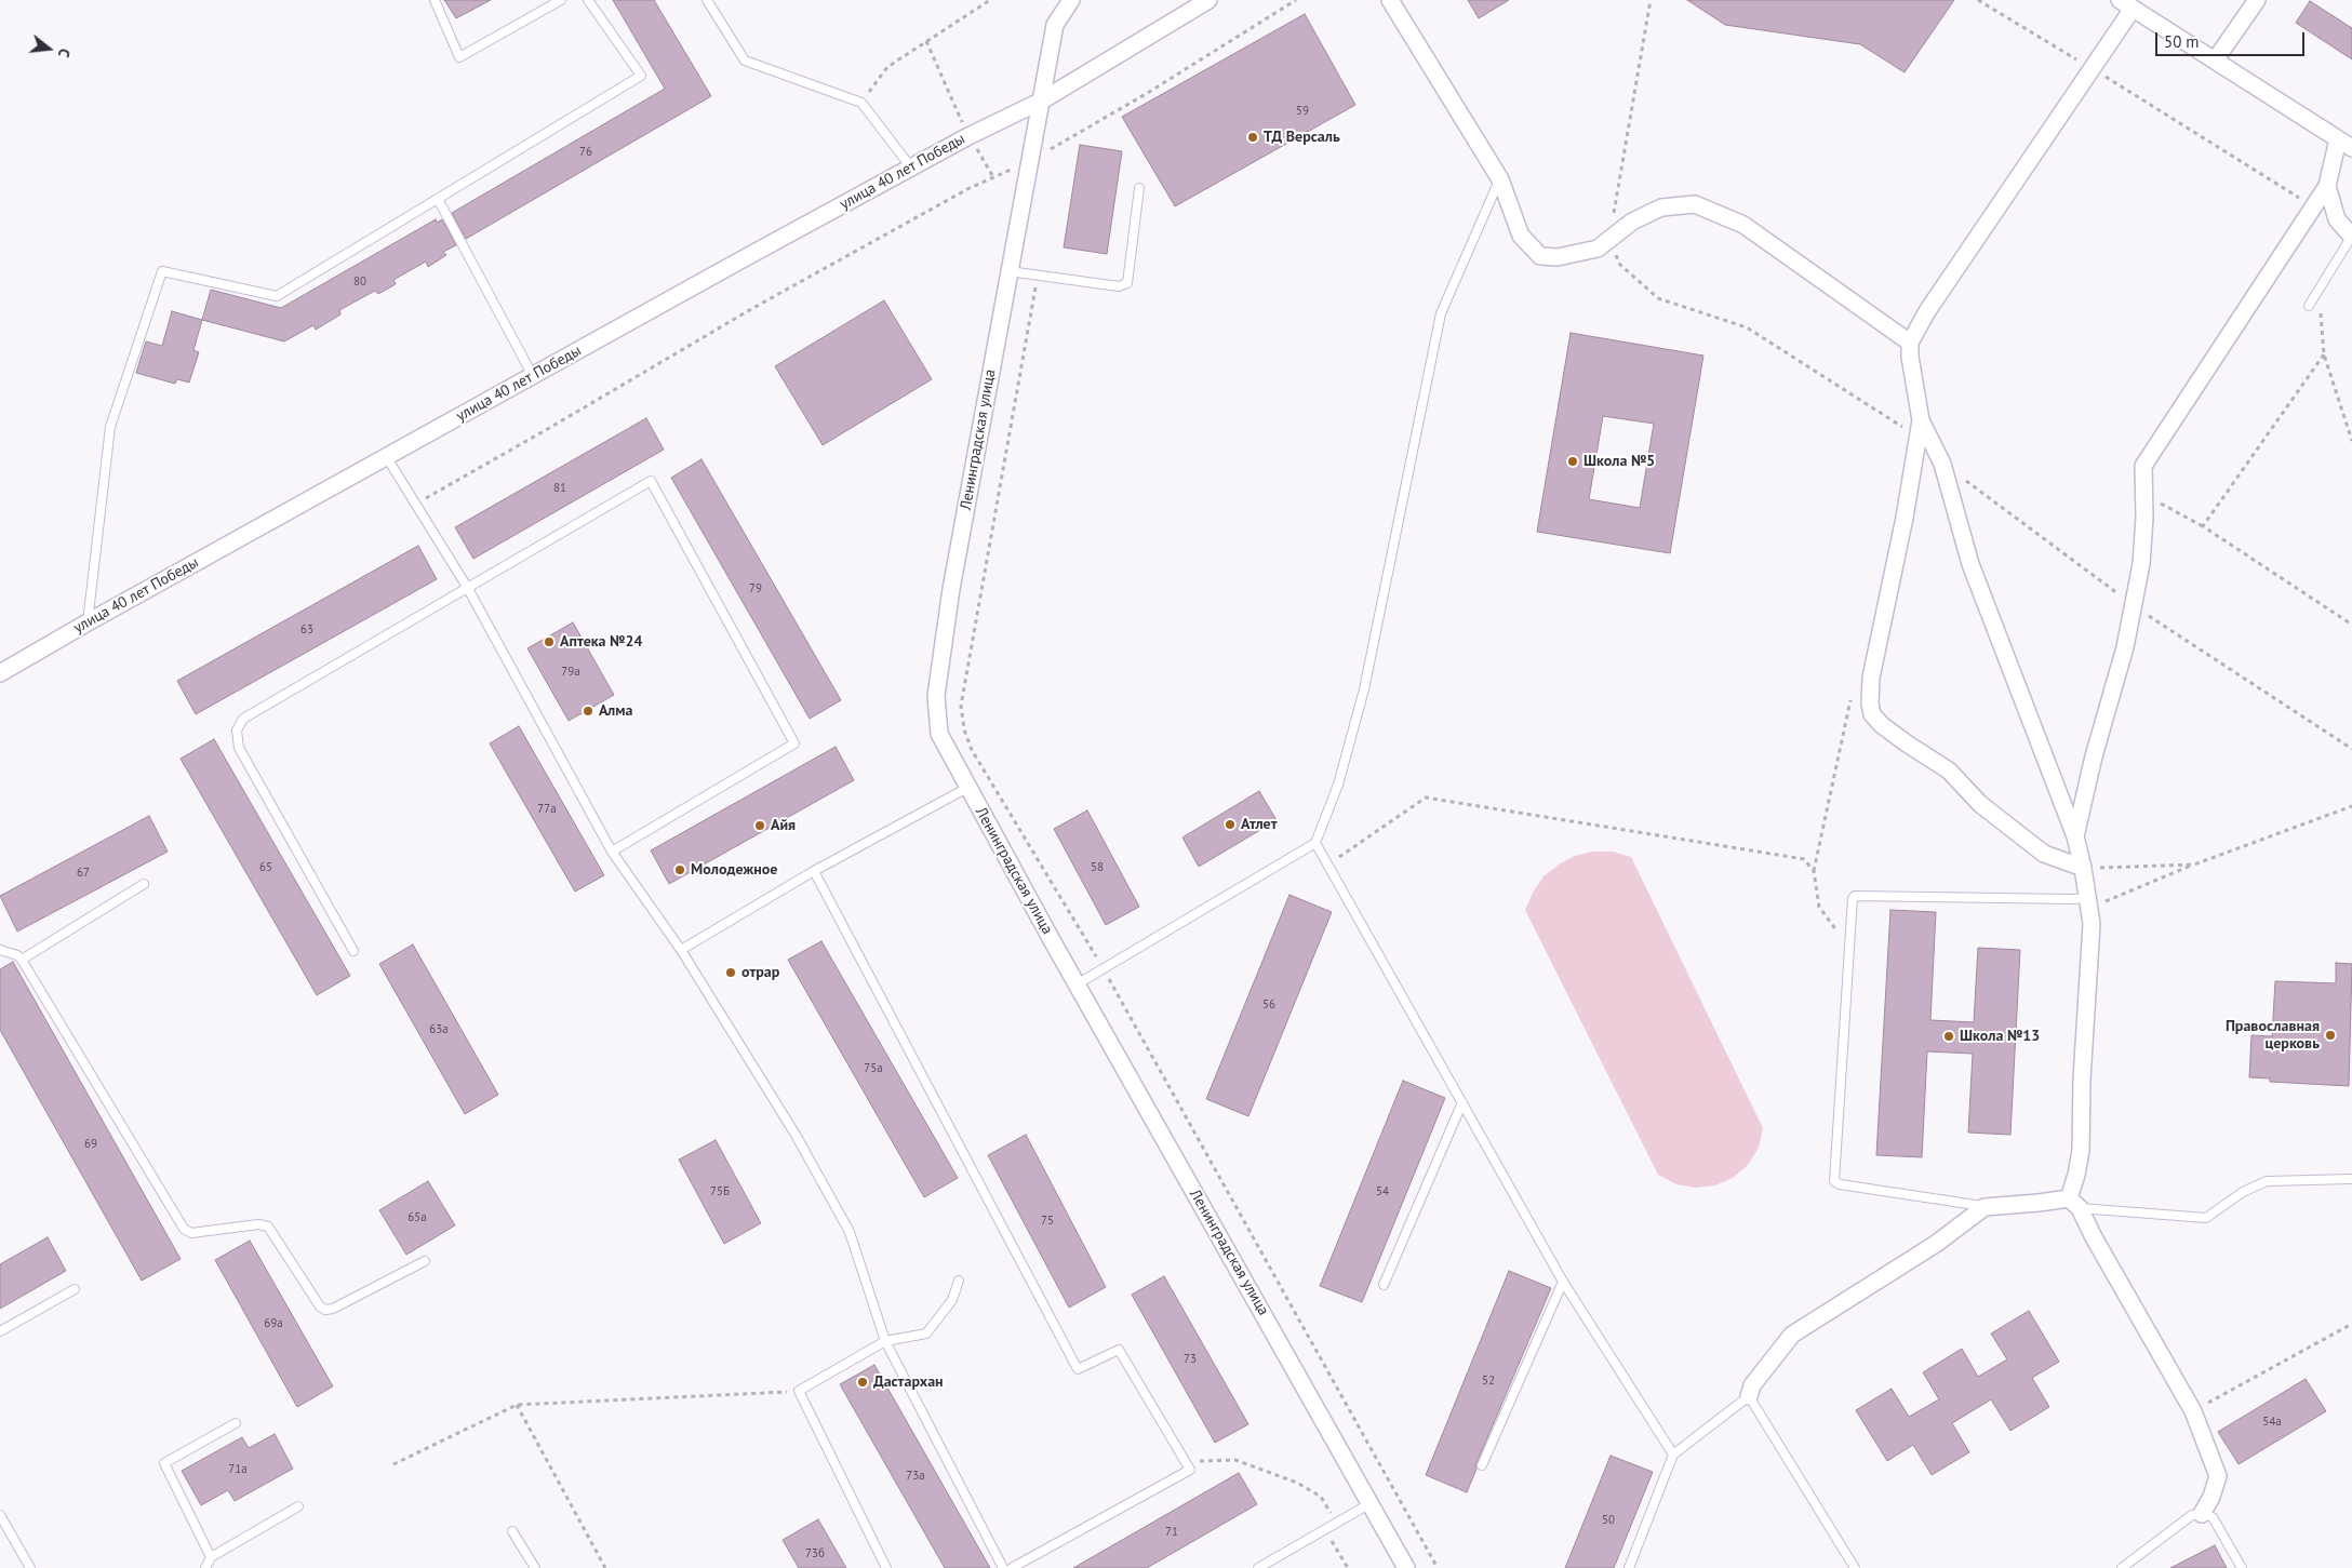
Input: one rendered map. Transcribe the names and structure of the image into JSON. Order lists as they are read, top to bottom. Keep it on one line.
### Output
{"streets":{"street":["улица 40 лет Победы","Ленинградская улица"]},"crossings":[["улица 40 лет Победы","Ленинградская улица"]],"places":["ТД Версаль","Школа №5","Аптека №24","Алма","Атлет","Айя","Молодежное","отрар","Православная церковь","Школа №13","Дастархан"],"house_numbers":["59","76","80","81","79","63","79а","77а","65","58","67","56","63а","75а","69","75Б","54","65а","75","69а","73","52","54а","71а","73а","50","71","73б"],"scale_bar":"50 m","north":"right"}
